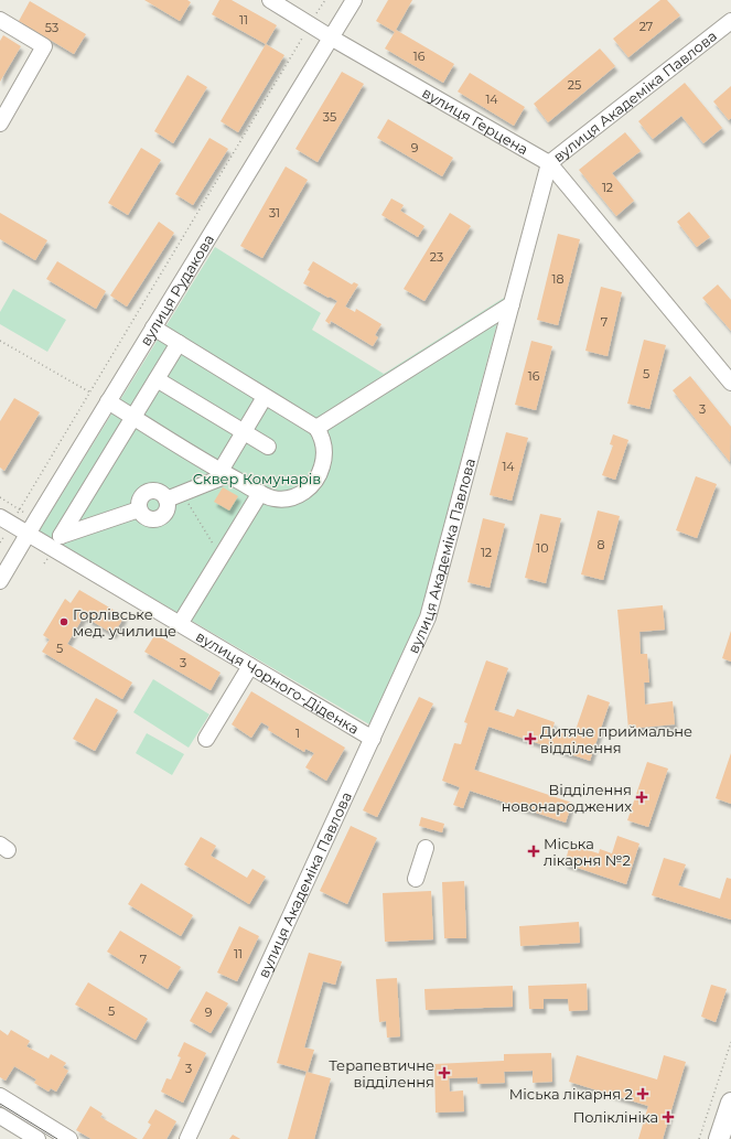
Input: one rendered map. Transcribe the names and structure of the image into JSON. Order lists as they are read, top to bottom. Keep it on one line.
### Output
{"streets":{"street":["вулиця Академіка Павлова","вулиця Герцена","вулиця Рудакова","вулиця Чорного-Діденка"]},"crossings":[["вулиця Академіка Павлова","вулиця Герцена"],["вулиця Академіка Павлова","вулиця Чорного-Діденка"],["вулиця Герцена","вулиця Рудакова"],["вулиця Рудакова","вулиця Чорного-Діденка"]],"parks":["Сквер Комунарів"],"places":{"other":["Горлівське мед. училище"],"health":["Дитяче приймальне відділення","Відділення новонароджених","Міська лікарня №2","Терапевтичне відділення","Міська лікарня 2","Поліклініка"]},"house_numbers":["11","27","53","16","25","14","35","9","12","31","23","18","7","5","16","3","14","8","10","12","5","3","1","11","7","5","9","3"]}
